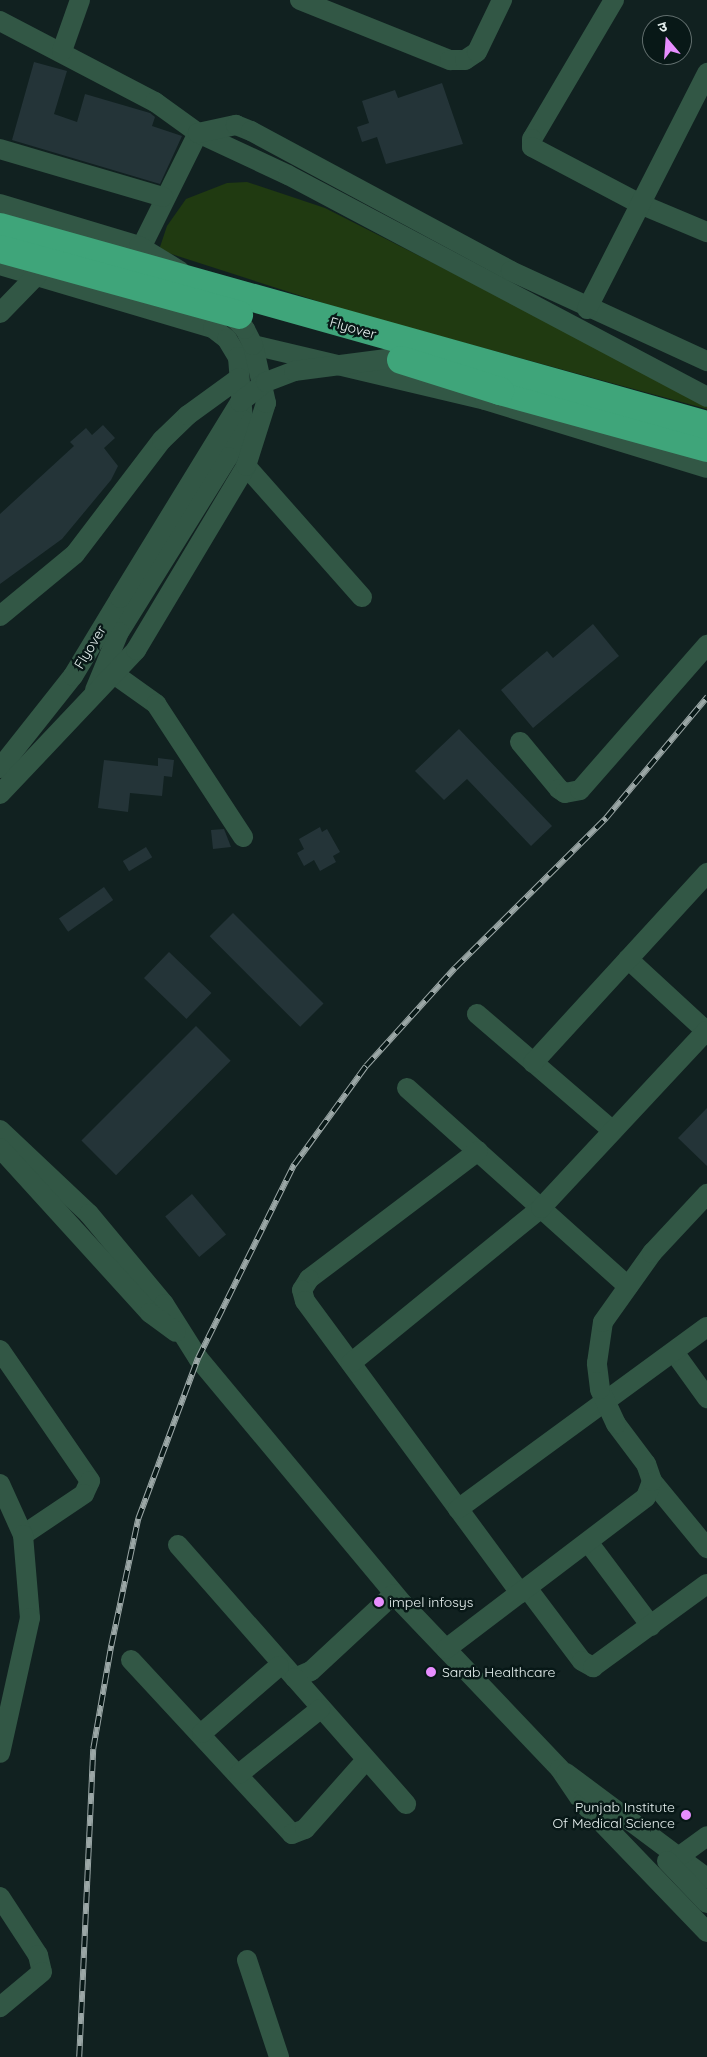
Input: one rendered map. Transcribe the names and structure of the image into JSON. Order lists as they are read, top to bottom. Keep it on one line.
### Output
{"streets":{"highway":["Flyover"]},"places":["impel infosys","Sarab Healthcare","Punjab Institute Of Medical Science"],"north":"top"}
